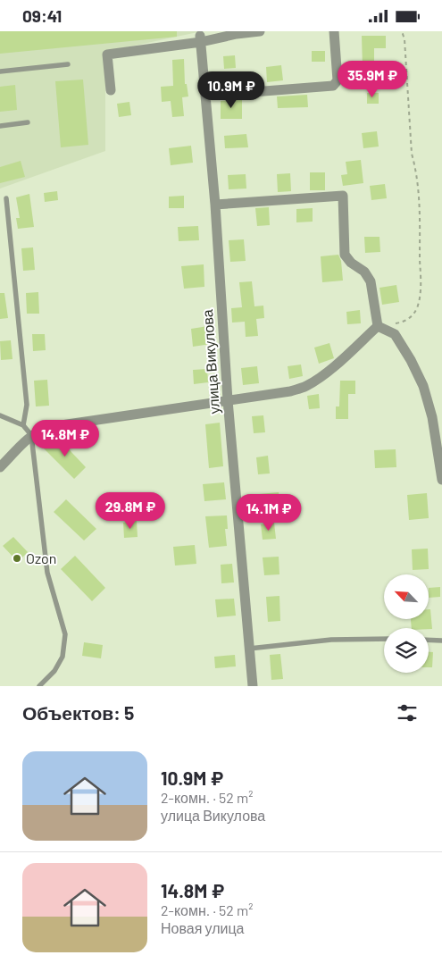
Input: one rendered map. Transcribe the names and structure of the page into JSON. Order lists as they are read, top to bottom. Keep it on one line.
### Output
{"streets":{"street":["улица Викулова"]},"places":["Ozon"],"north":"top left","page":{"status":"09:41","price":["35.9M ₽","10.9M ₽","14.8M ₽","29.8M ₽","14.1M ₽"],"heading":"Объектов: 5","list":[{"name":"10.9M ₽","note":"2-комн. · 52 m² · улица Викулова"},{"name":"14.8M ₽","note":"2-комн. · 52 m² · Новая улица"}]}}
